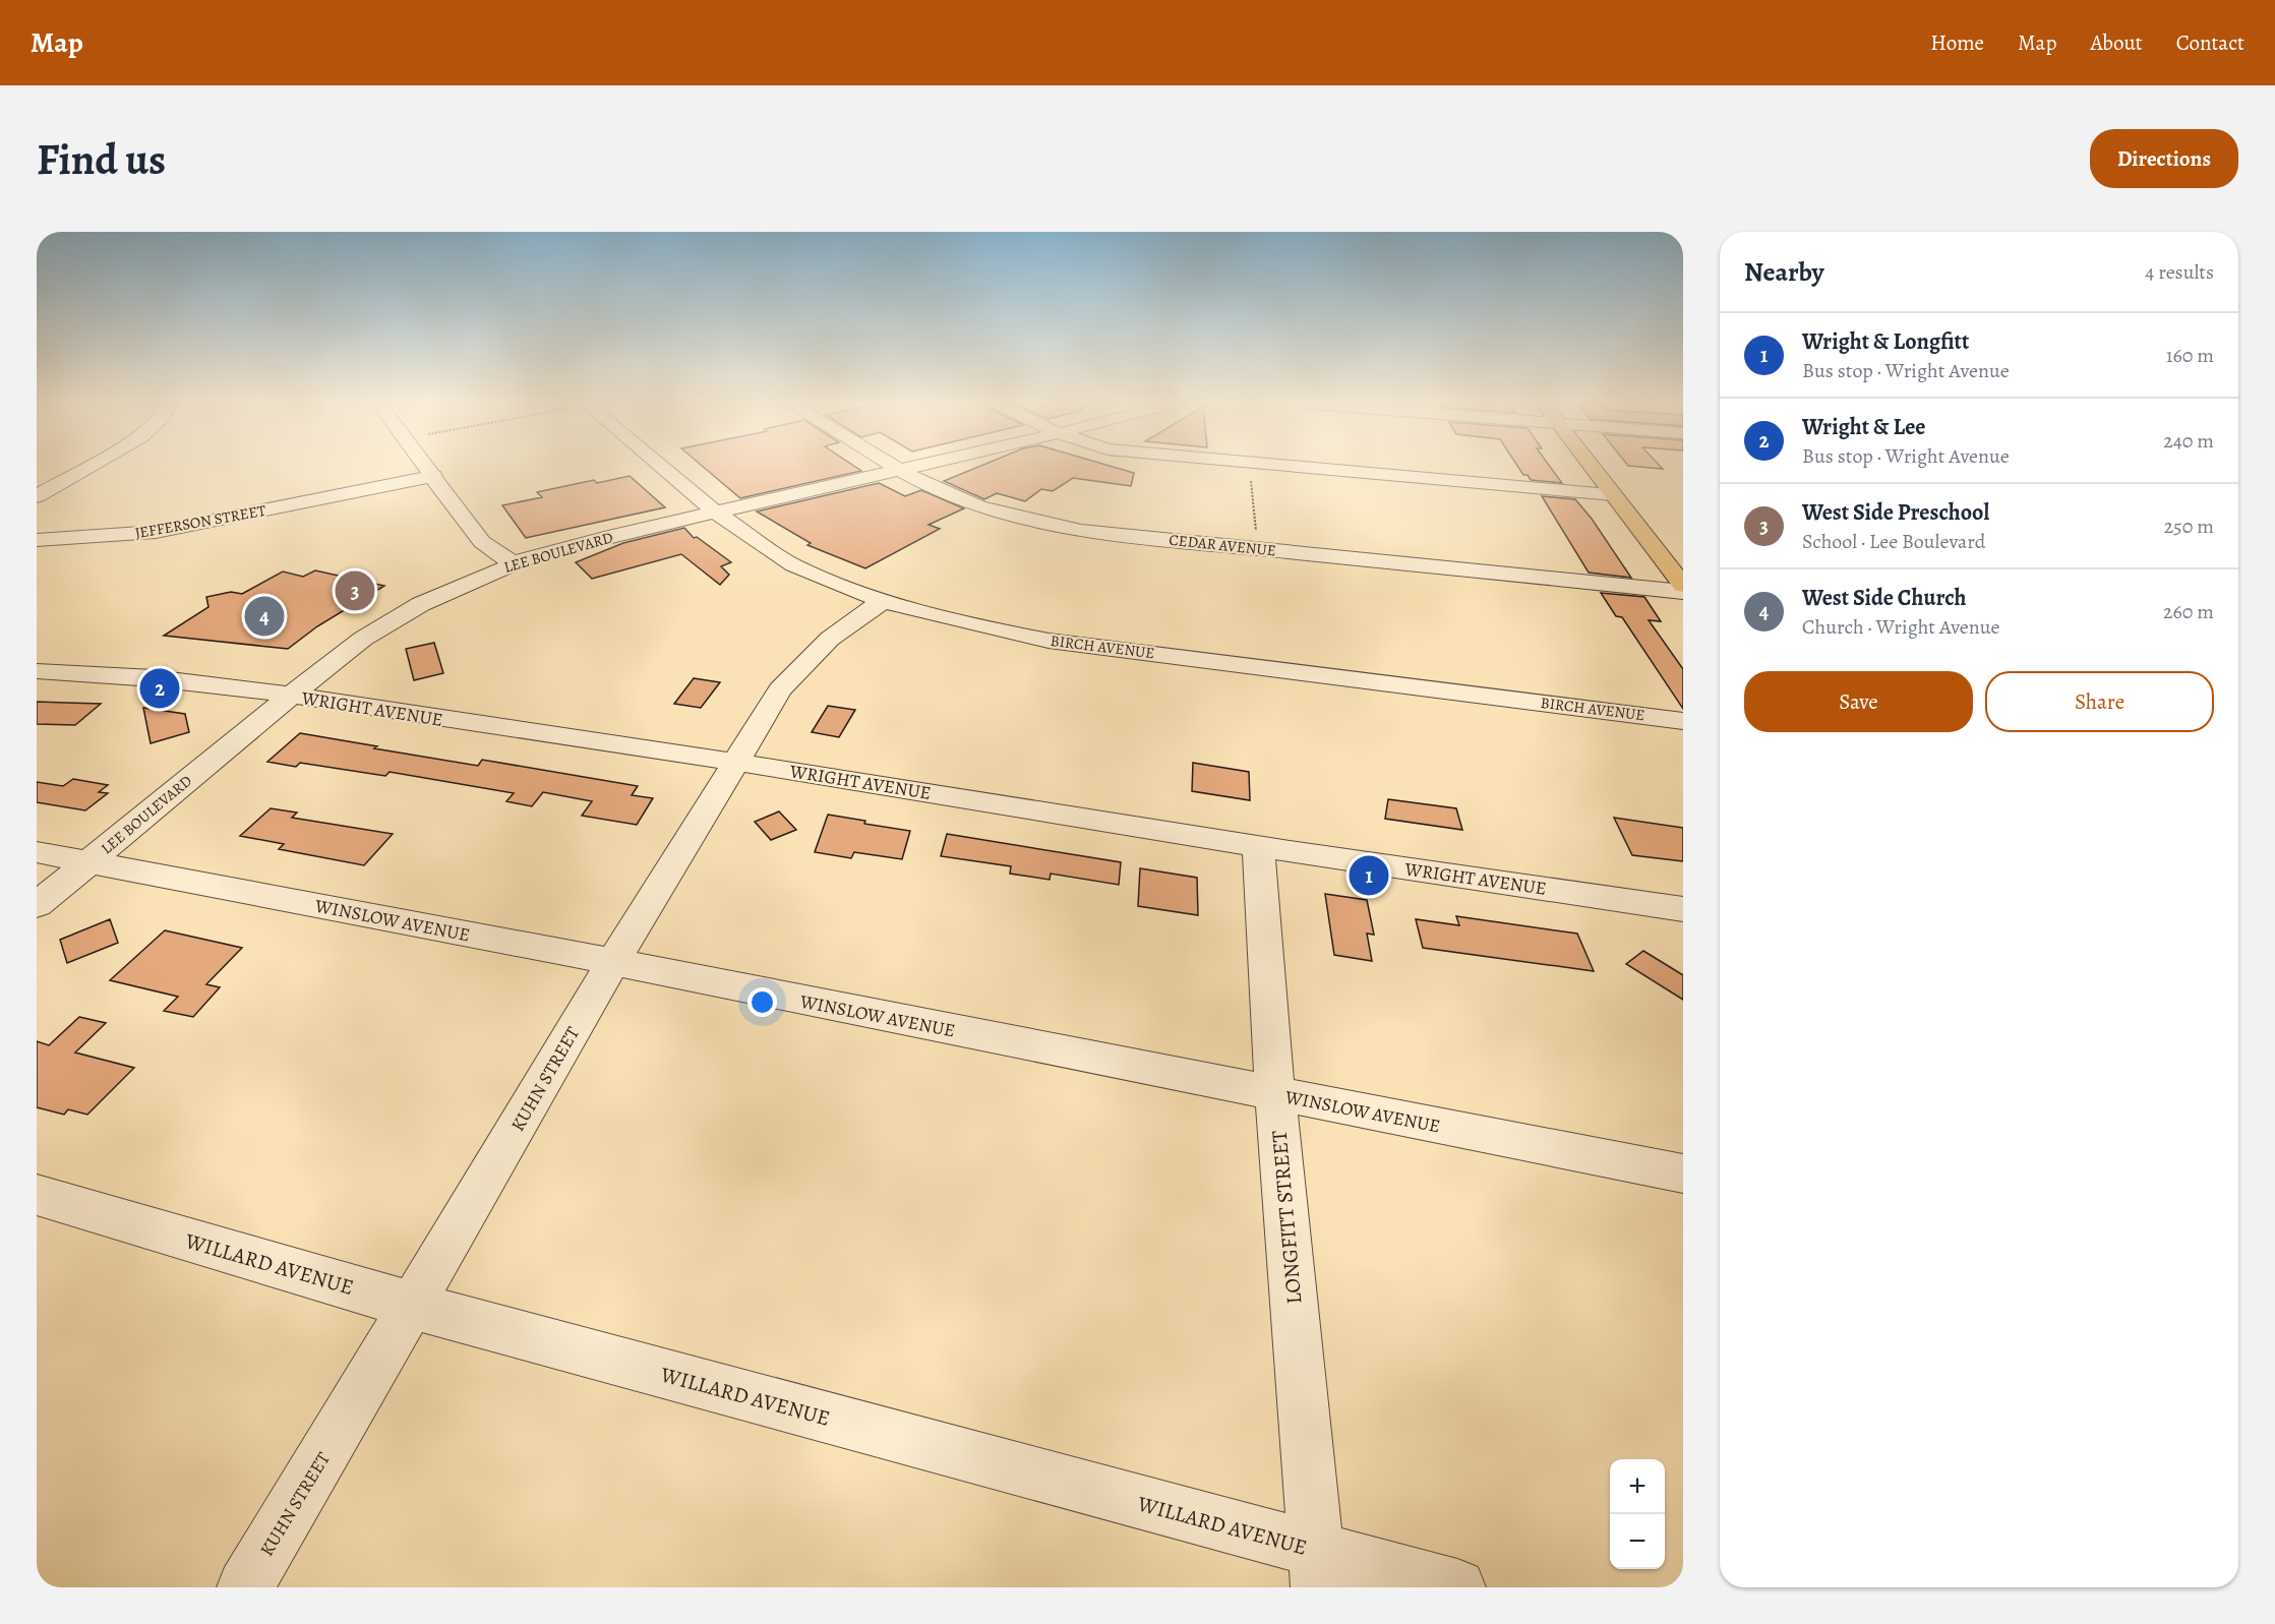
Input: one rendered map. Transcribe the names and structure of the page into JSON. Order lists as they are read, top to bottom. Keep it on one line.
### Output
{"streets":{"street":["JEFFERSON STREET","CEDAR AVENUE","LEE BOULEVARD","BIRCH AVENUE","WRIGHT AVENUE","WINSLOW AVENUE","KUHN STREET","LONGFITT STREET","WILLARD AVENUE"]},"crossings":[["CEDAR AVENUE","LEE BOULEVARD"],["LEE BOULEVARD","BIRCH AVENUE"],["LEE BOULEVARD","WRIGHT AVENUE"],["LEE BOULEVARD","WINSLOW AVENUE"],["BIRCH AVENUE","KUHN STREET"],["WRIGHT AVENUE","KUHN STREET"],["WRIGHT AVENUE","LONGFITT STREET"],["WINSLOW AVENUE","KUHN STREET"],["WINSLOW AVENUE","LONGFITT STREET"],["KUHN STREET","WILLARD AVENUE"],["LONGFITT STREET","WILLARD AVENUE"]],"page":{"header":"Map","nav":["Home","Map","About","Contact"],"buttons":["Directions",["Save","Share"]],"title":"Find us","heading":["Nearby","4 results"],"list":[{"mark":"1","name":"Wright & Longfitt","note":"Bus stop · Wright Avenue","value":"160 m"},{"mark":"2","name":"Wright & Lee","note":"Bus stop · Wright Avenue","value":"240 m"},{"mark":"3","name":"West Side Preschool","note":"School · Lee Boulevard","value":"250 m"},{"mark":"4","name":"West Side Church","note":"Church · Wright Avenue","value":"260 m"}],"pins":["3","4","2","1"],"map_buttons":["+","−"]}}
